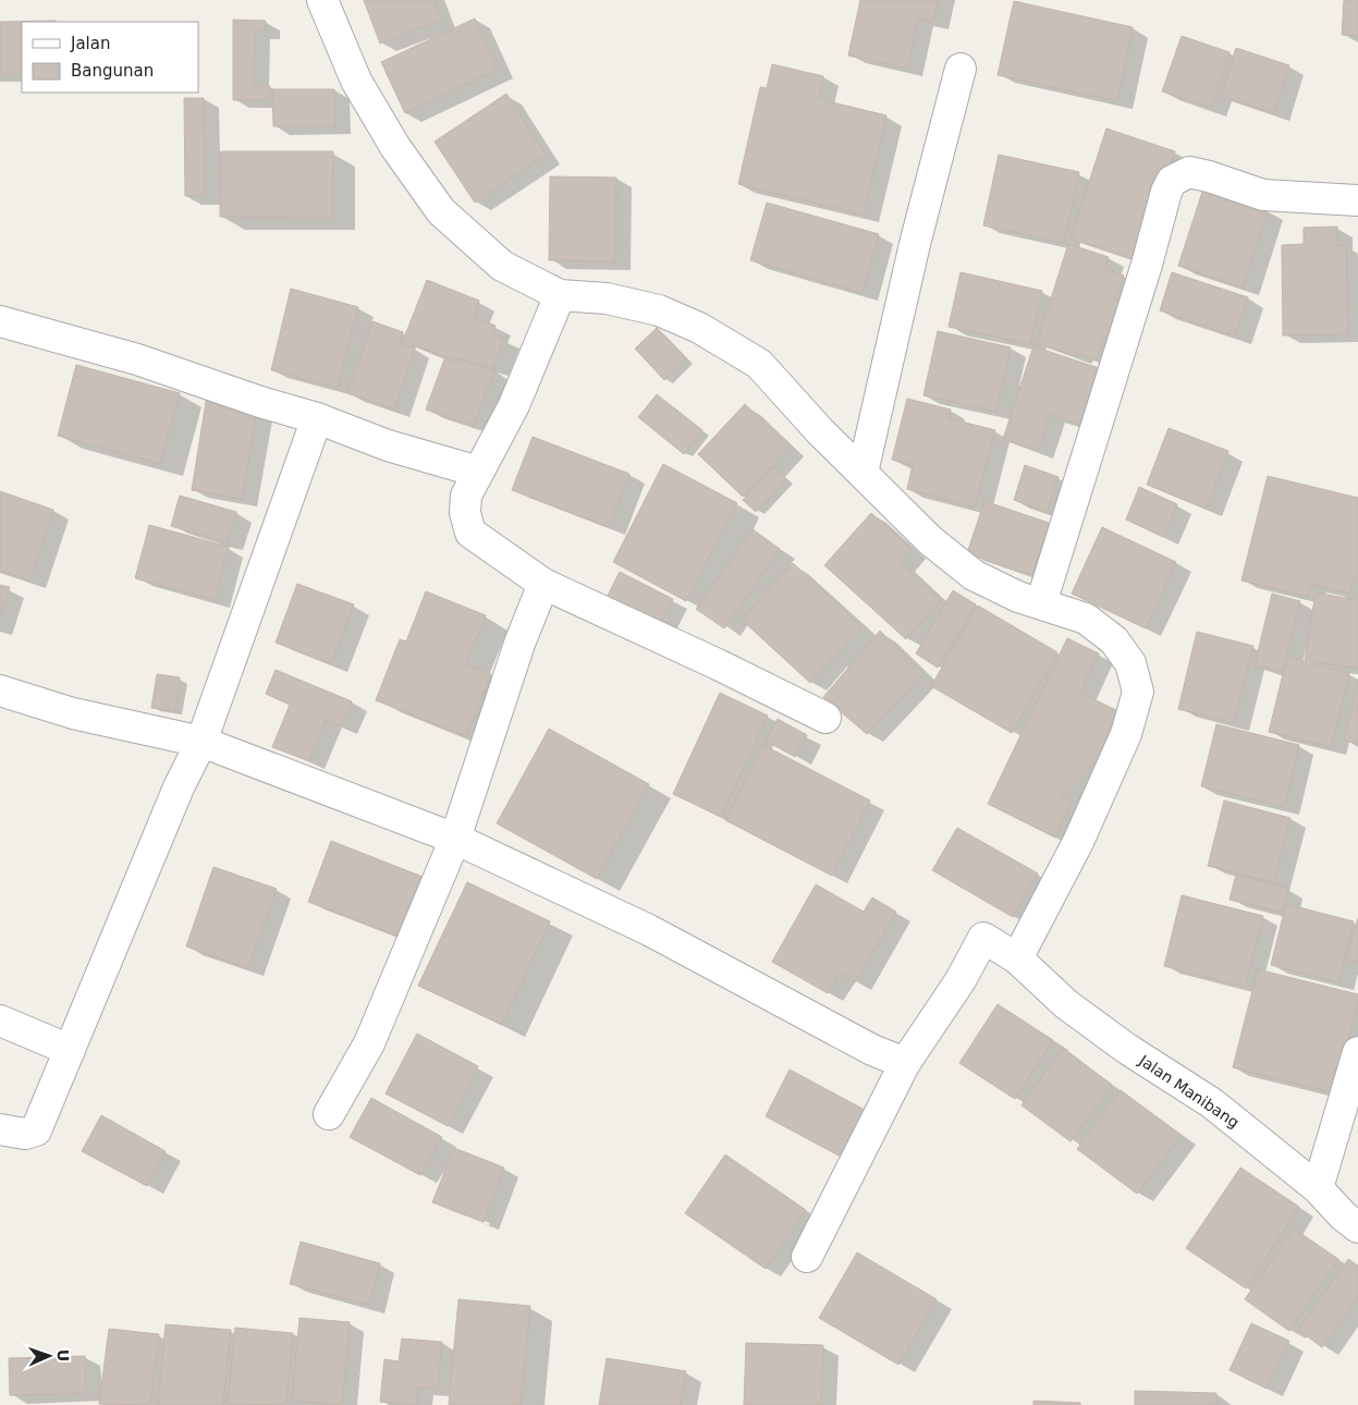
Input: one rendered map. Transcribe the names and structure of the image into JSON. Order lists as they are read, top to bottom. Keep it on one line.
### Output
{"streets":{"street":["Jalan Manibang"]},"legend":["Jalan","Bangunan"],"north":"right"}
